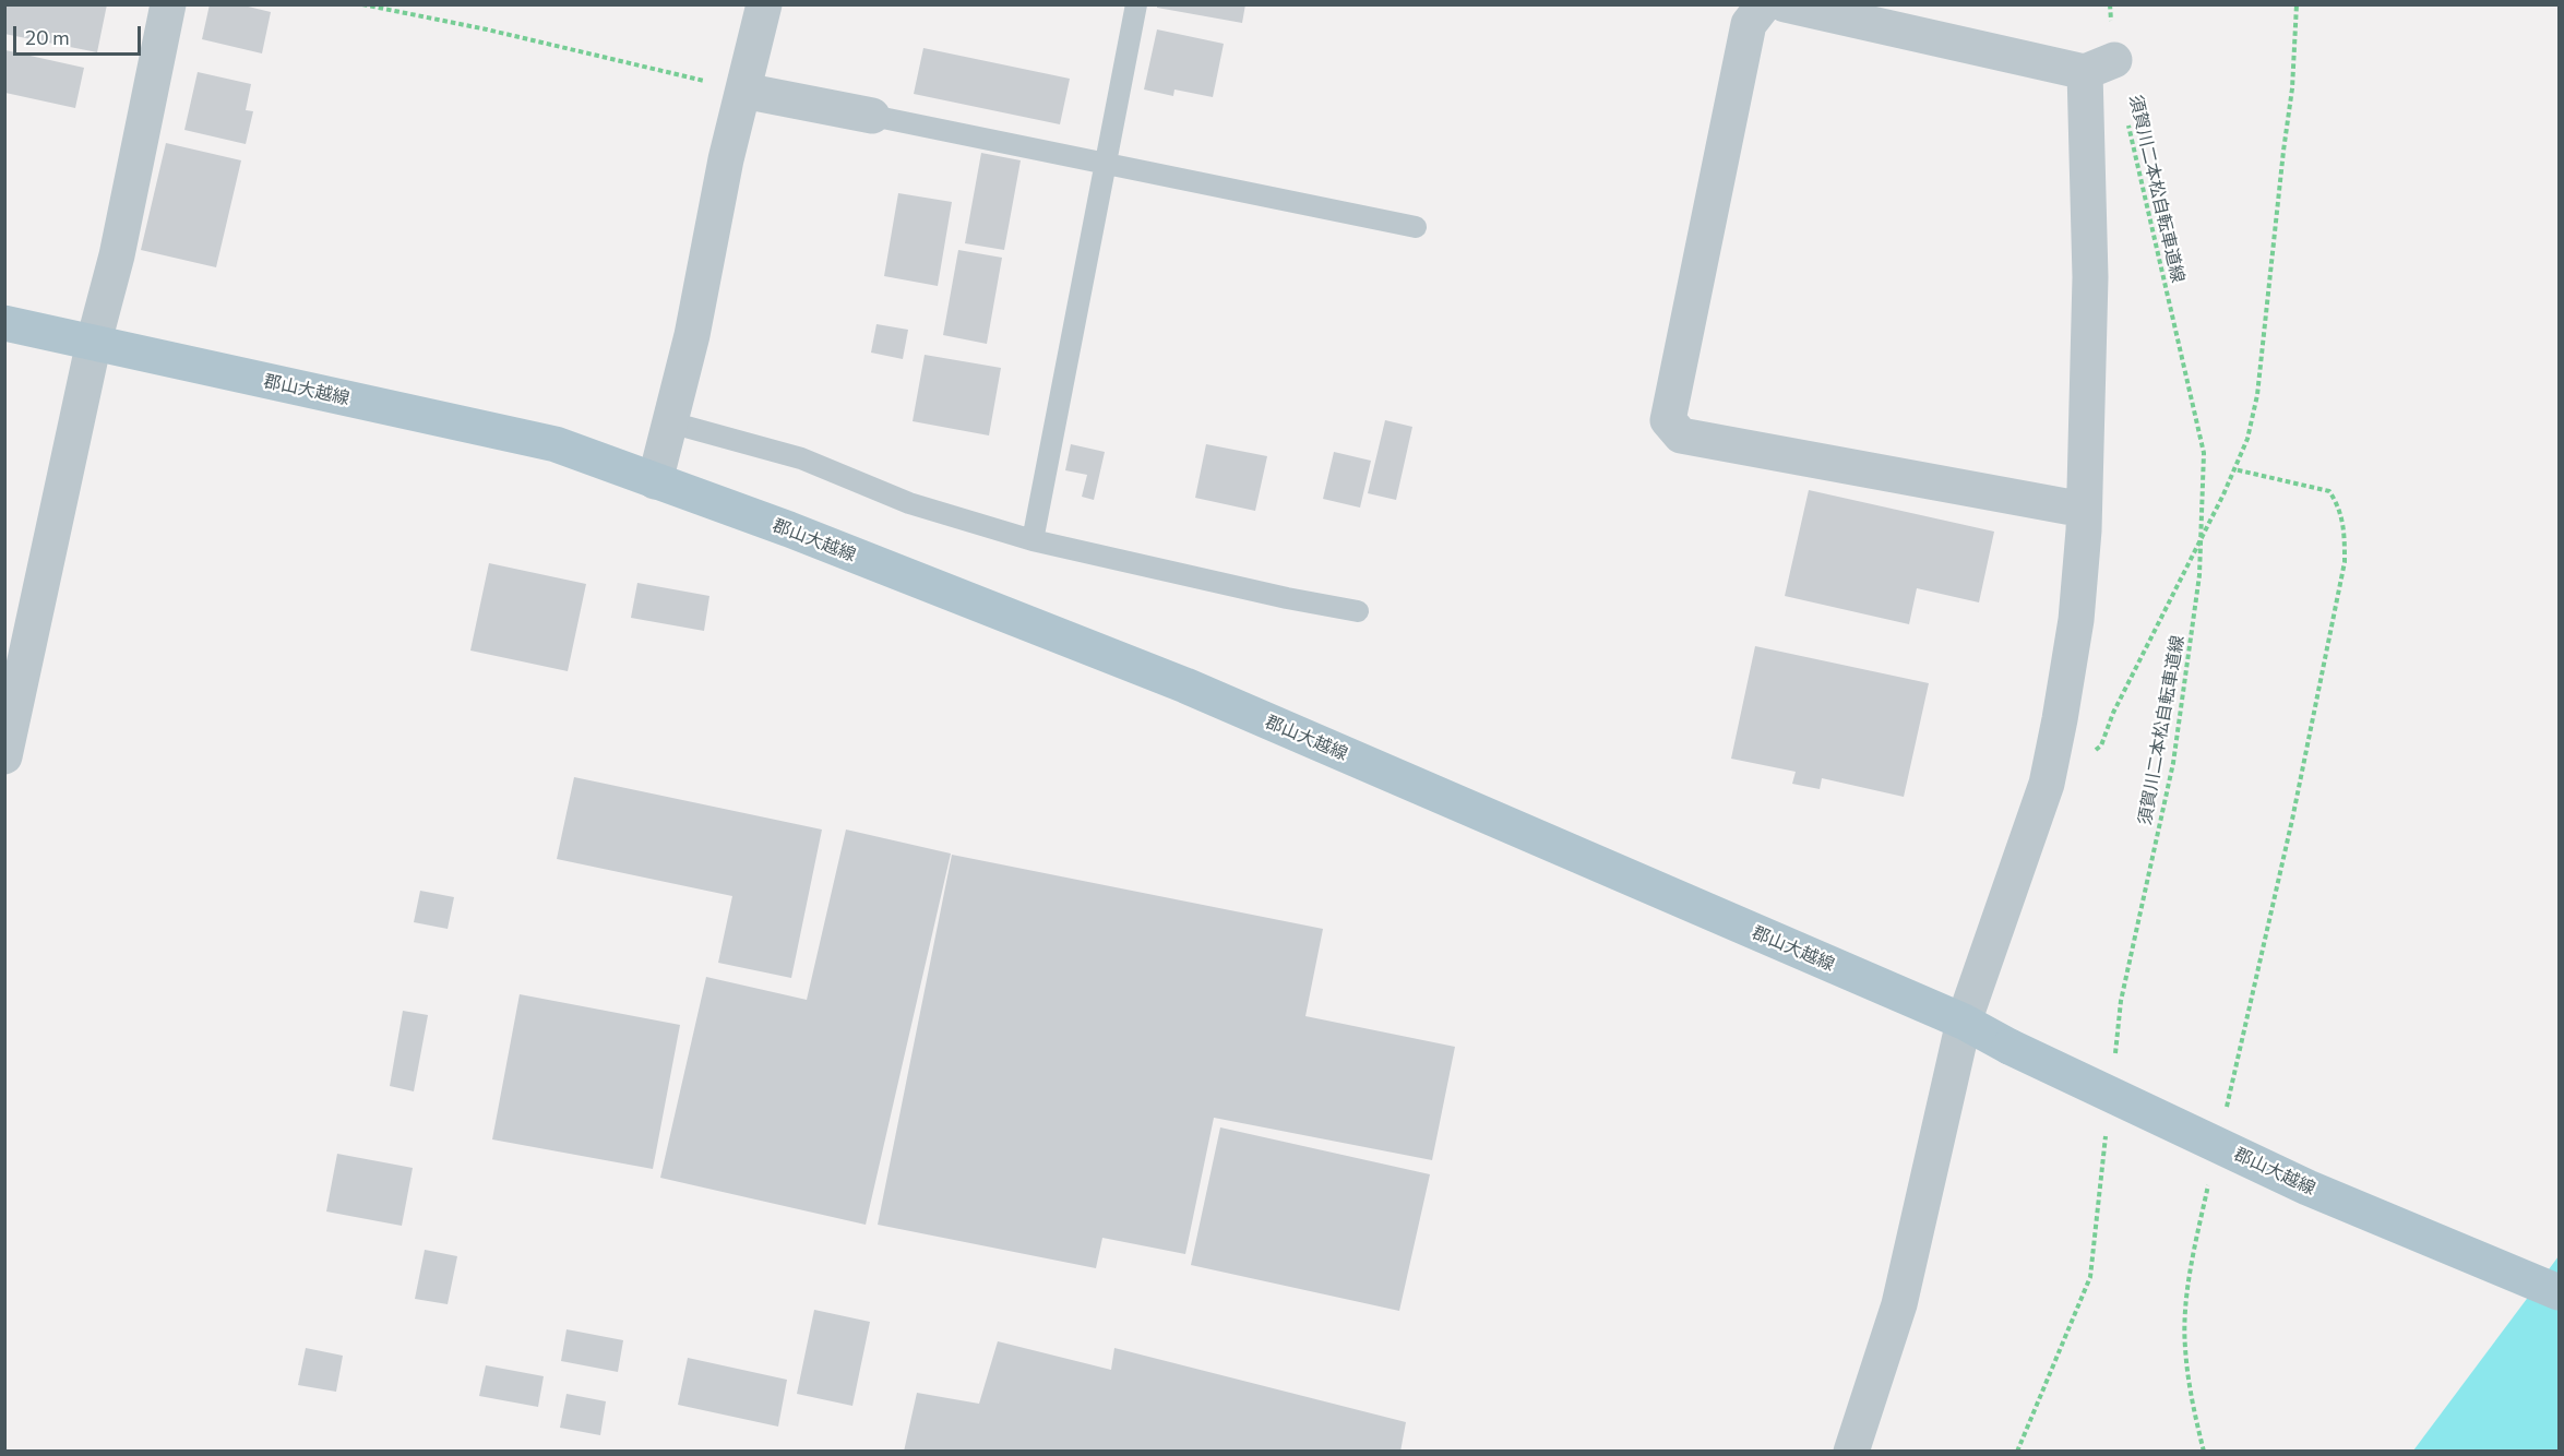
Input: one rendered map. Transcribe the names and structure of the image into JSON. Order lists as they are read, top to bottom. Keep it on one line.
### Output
{"streets":{"main road":["郡山大越線"],"path":["須賀川二本松自転車道線"]},"scale_bar":"20 m"}
